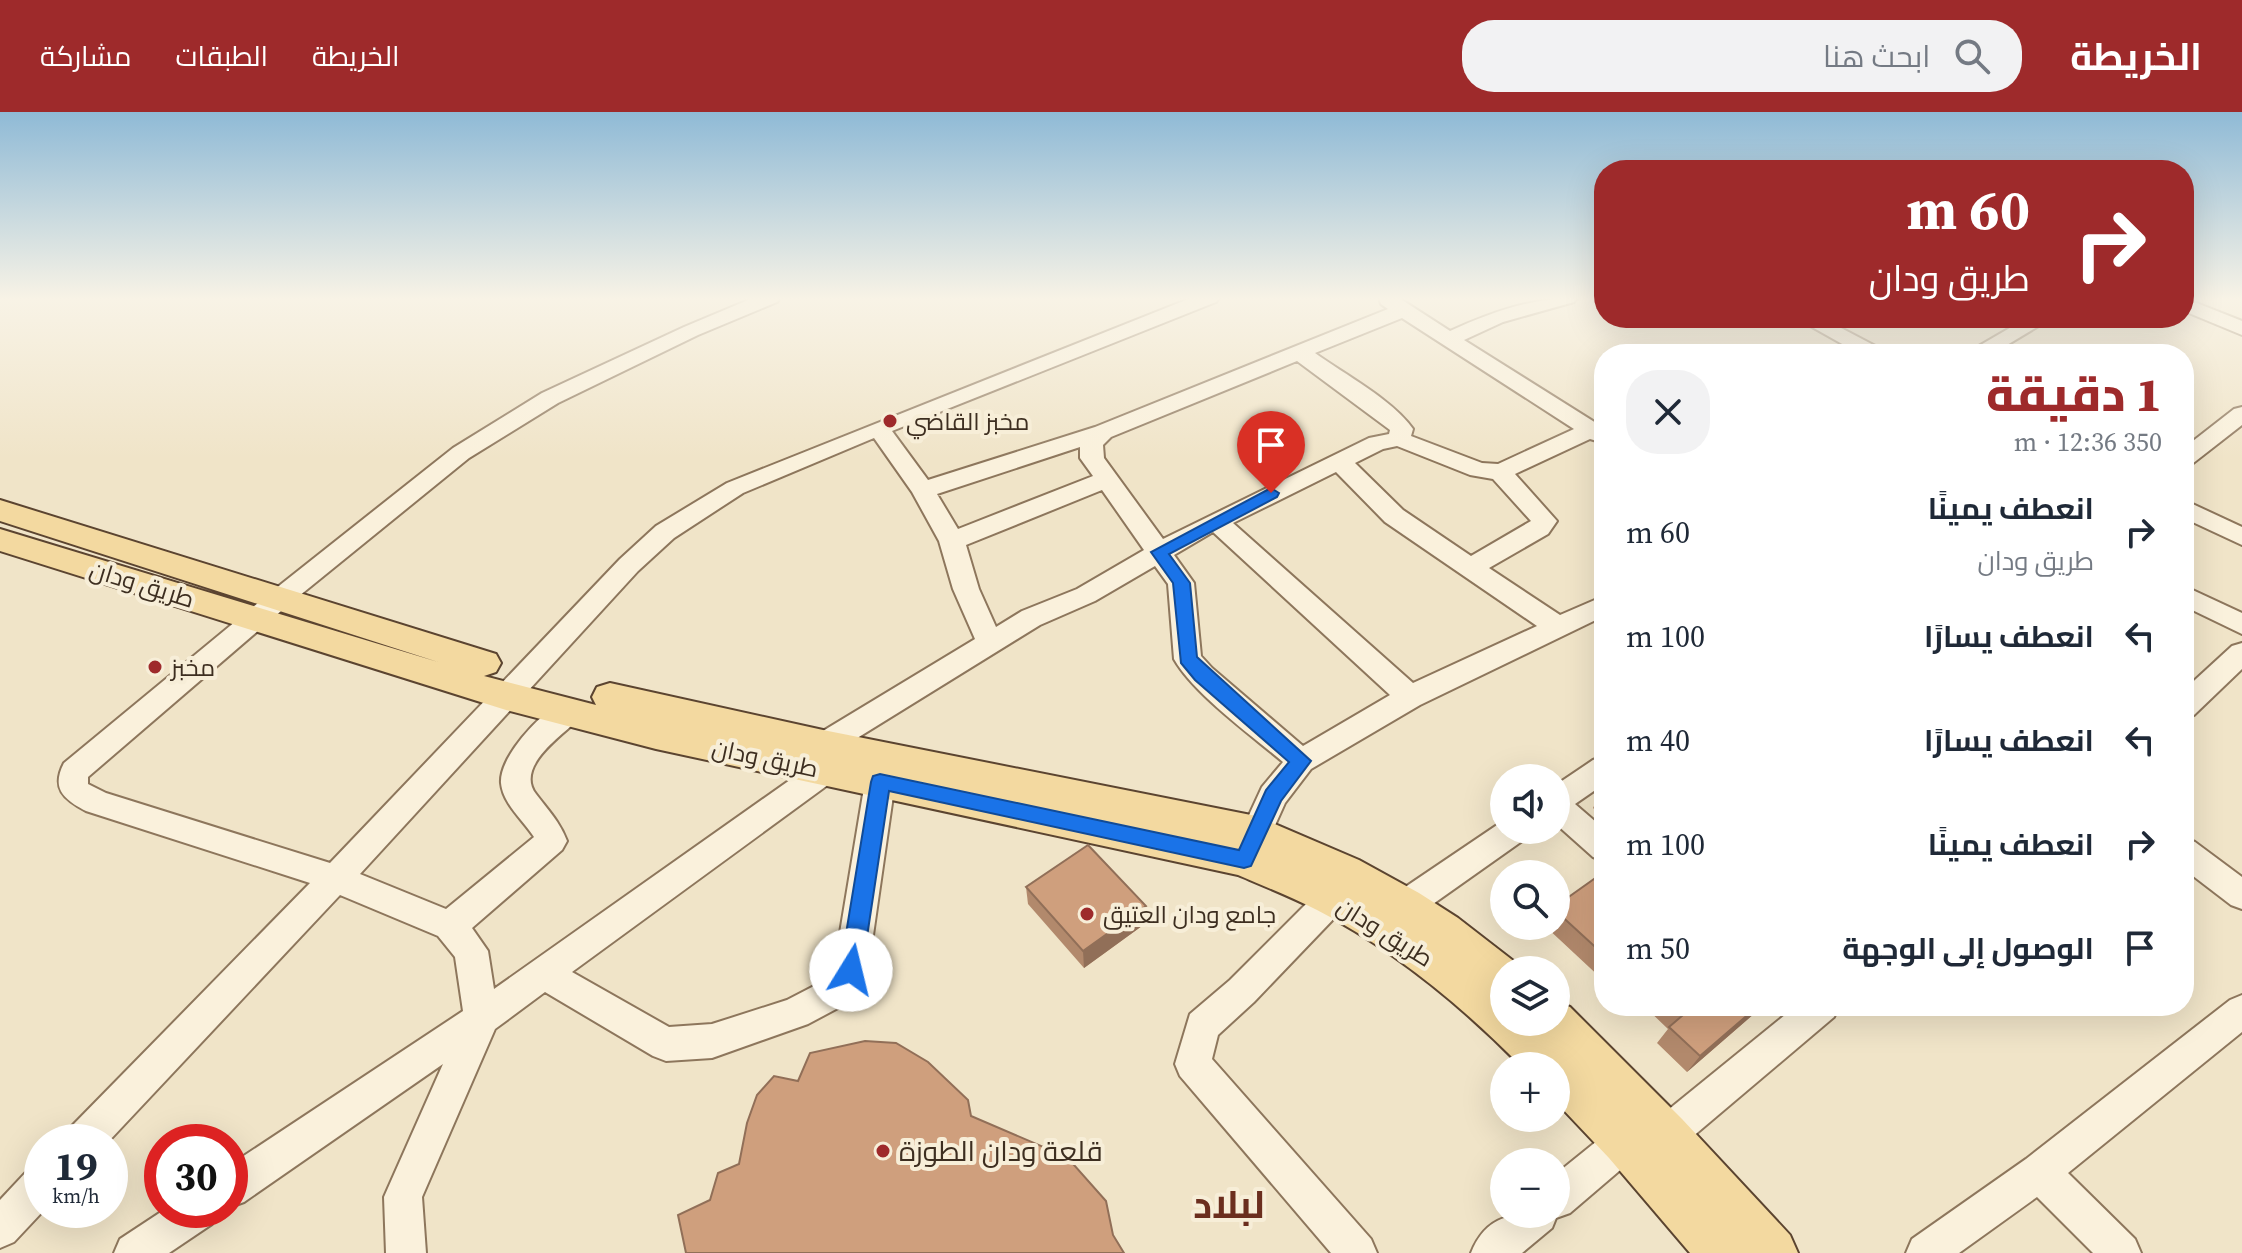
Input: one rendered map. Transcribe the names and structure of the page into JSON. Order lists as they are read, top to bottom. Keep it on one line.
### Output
{"streets":{"main road":["طريق ودان"]},"districts":["لبلاد"],"places":["مخبز القاضي","مخبز","جامع ودان العتيق","قلعة ودان الطوزة"],"page":{"header":"الخريطة","search":"ابحث هنا","nav":["الخريطة","الطبقات","مشاركة"],"turn":["60 m","طريق ودان"],"heading":["1 دقيقة","350 m · 12:36"],"list":[{"name":"انعطف يمينًا","note":"طريق ودان","value":"60 m"},{"name":"انعطف يسارًا","value":"100 m"},{"name":"انعطف يسارًا","value":"40 m"},{"name":"انعطف يمينًا","value":"100 m"},{"name":"الوصول إلى الوجهة","value":"50 m"}],"map_buttons":["+","−"],"speed":"19 km/h","limit":"30"}}
